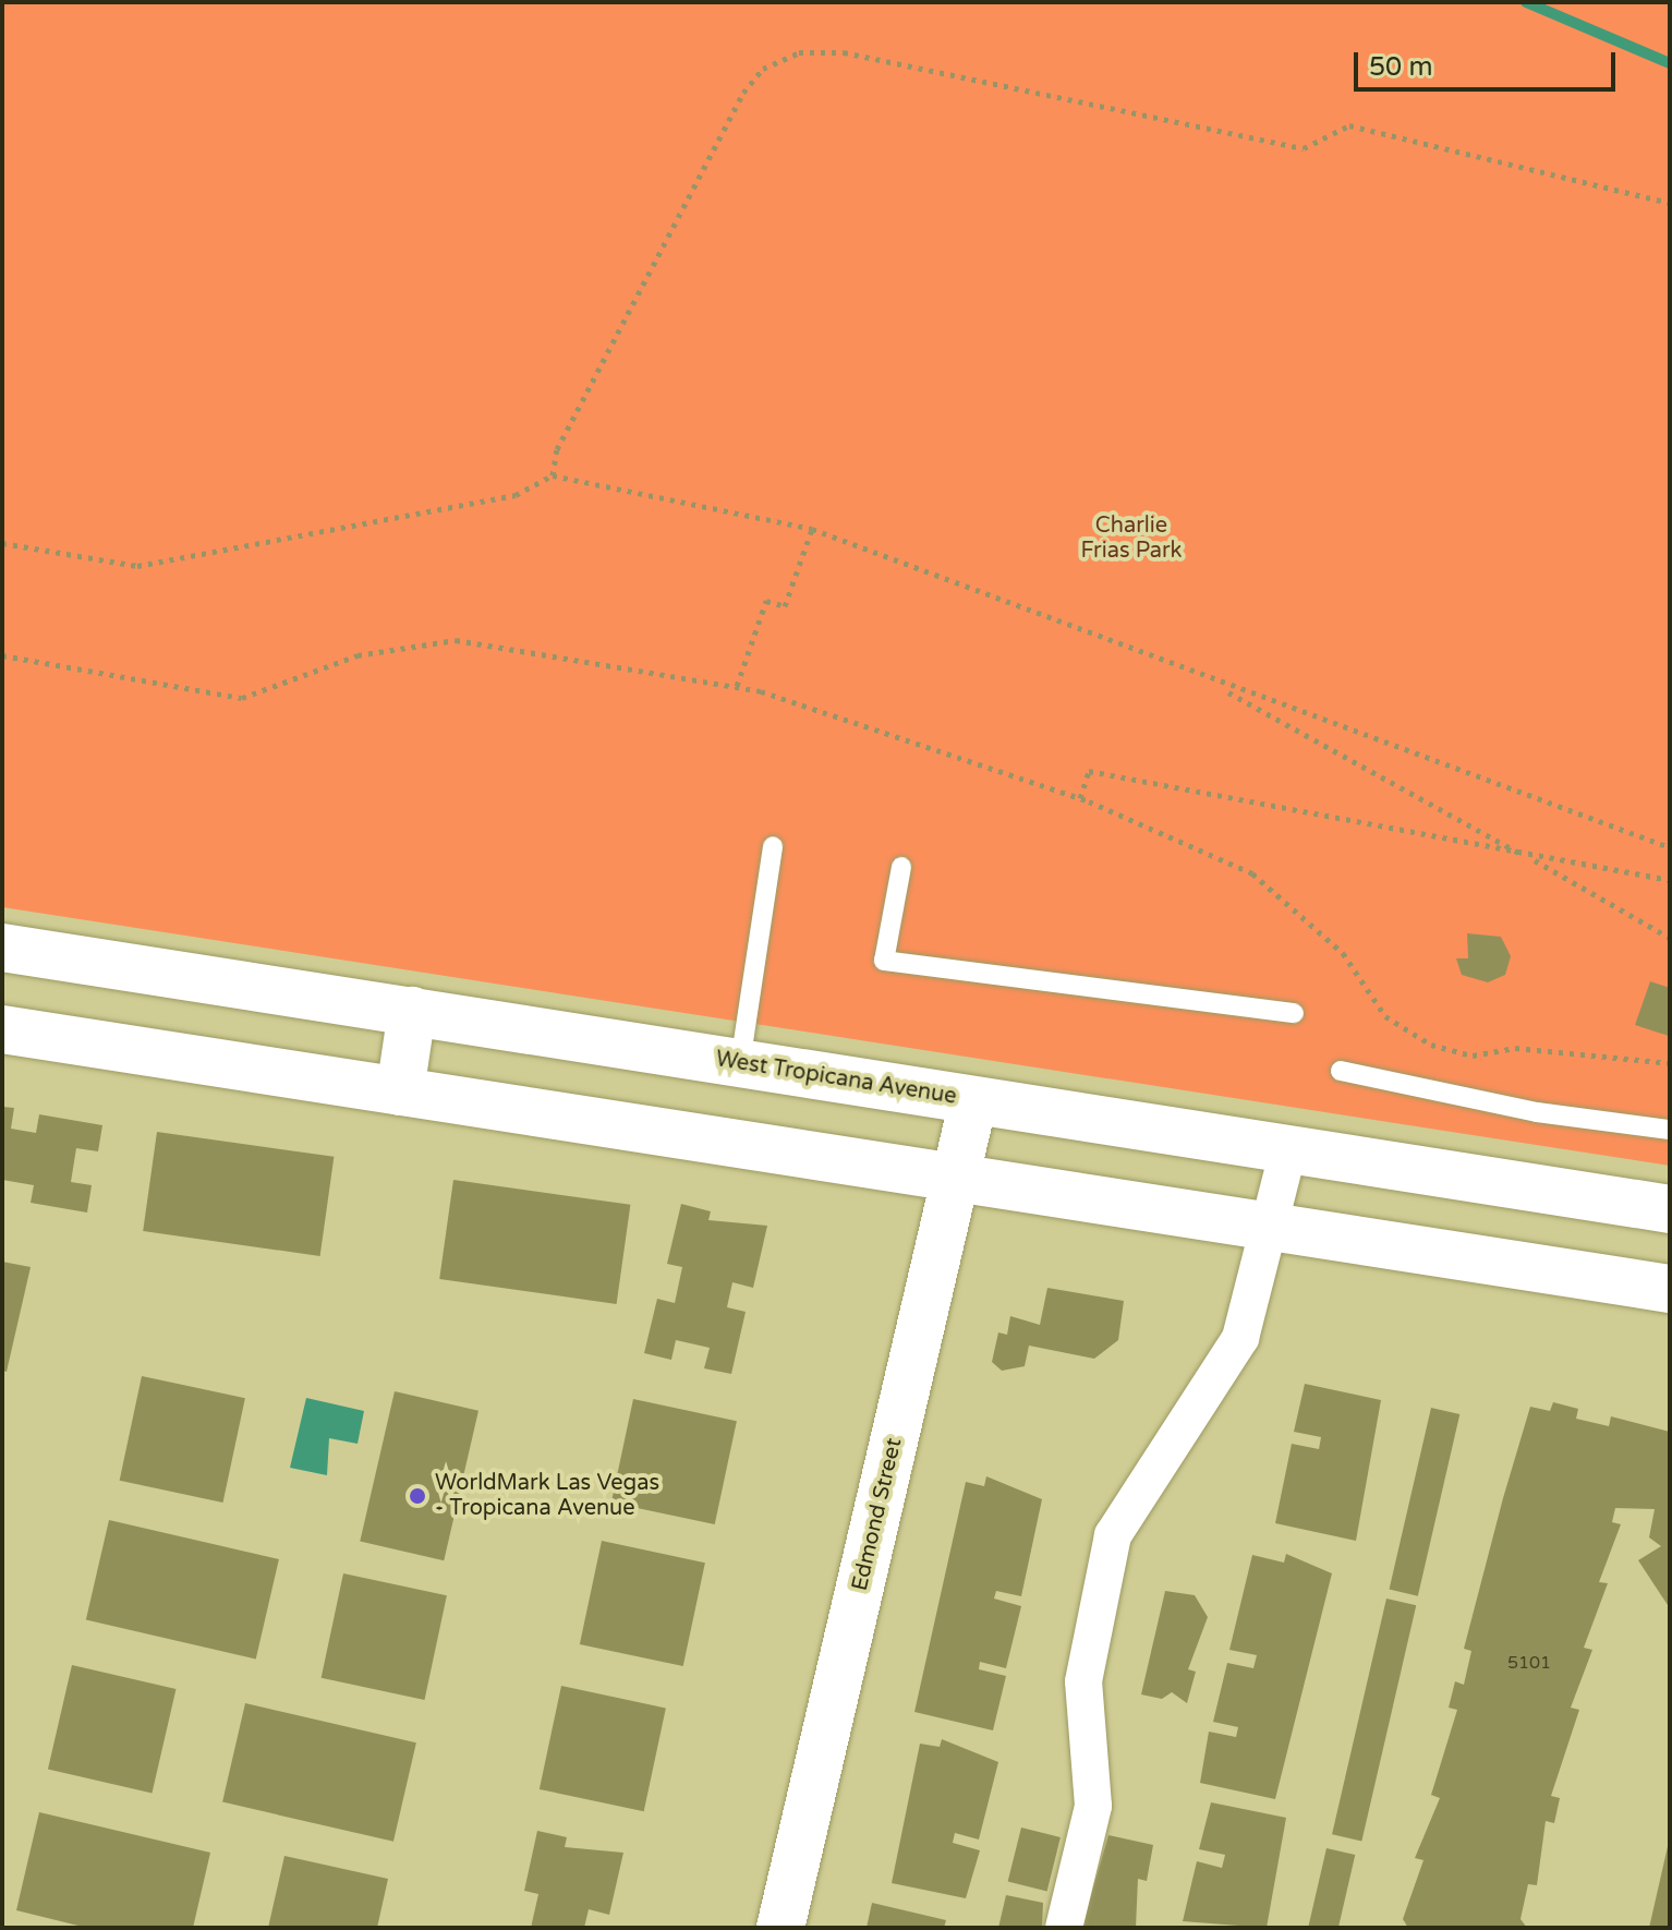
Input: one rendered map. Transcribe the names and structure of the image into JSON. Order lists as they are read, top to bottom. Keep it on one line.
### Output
{"streets":{"main road":["West Tropicana Avenue","Edmond Street"]},"crossings":[["West Tropicana Avenue","Edmond Street"]],"parks":["Charlie Frias Park"],"places":["WorldMark Las Vegas - Tropicana Avenue"],"house_numbers":["5101"],"scale_bar":"50 m"}
